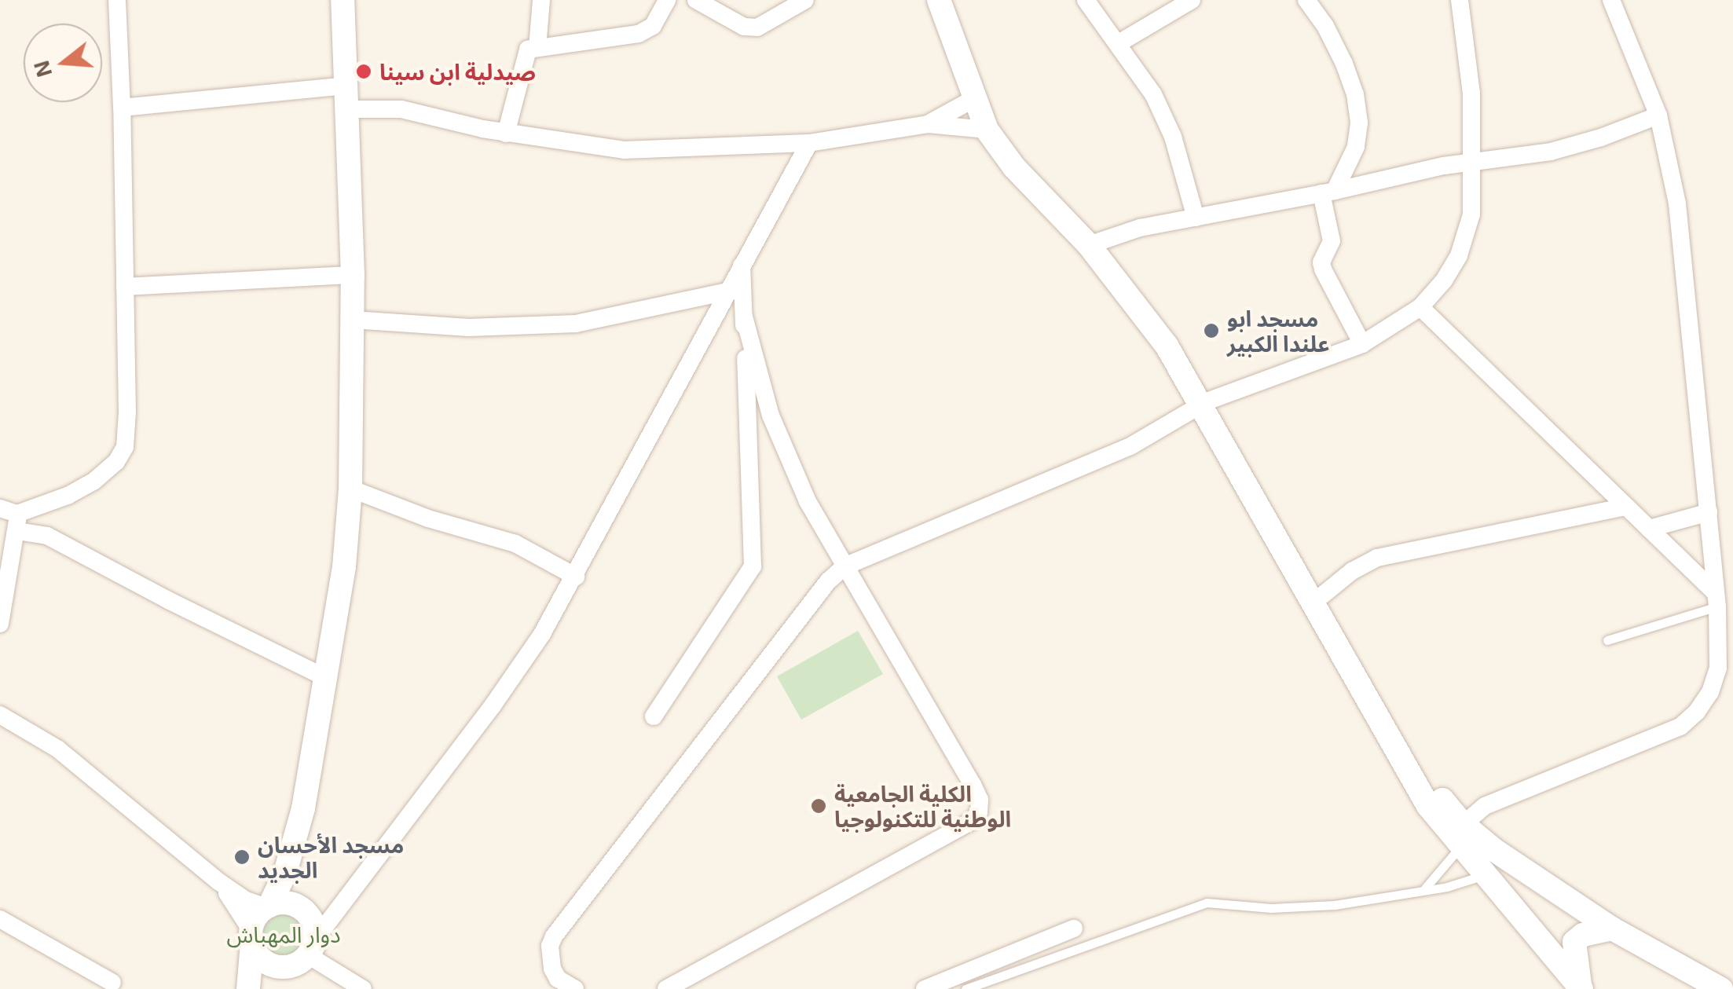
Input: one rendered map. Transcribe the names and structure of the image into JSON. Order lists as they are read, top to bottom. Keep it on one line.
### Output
{"parks":["دوار المهباش"],"places":["صيدلية ابن سينا","مسجد ابو علندا الكبير","الكلية الجامعية الوطنية للتكنولوجيا","مسجد الأحسان الجديد"],"north":"left"}
